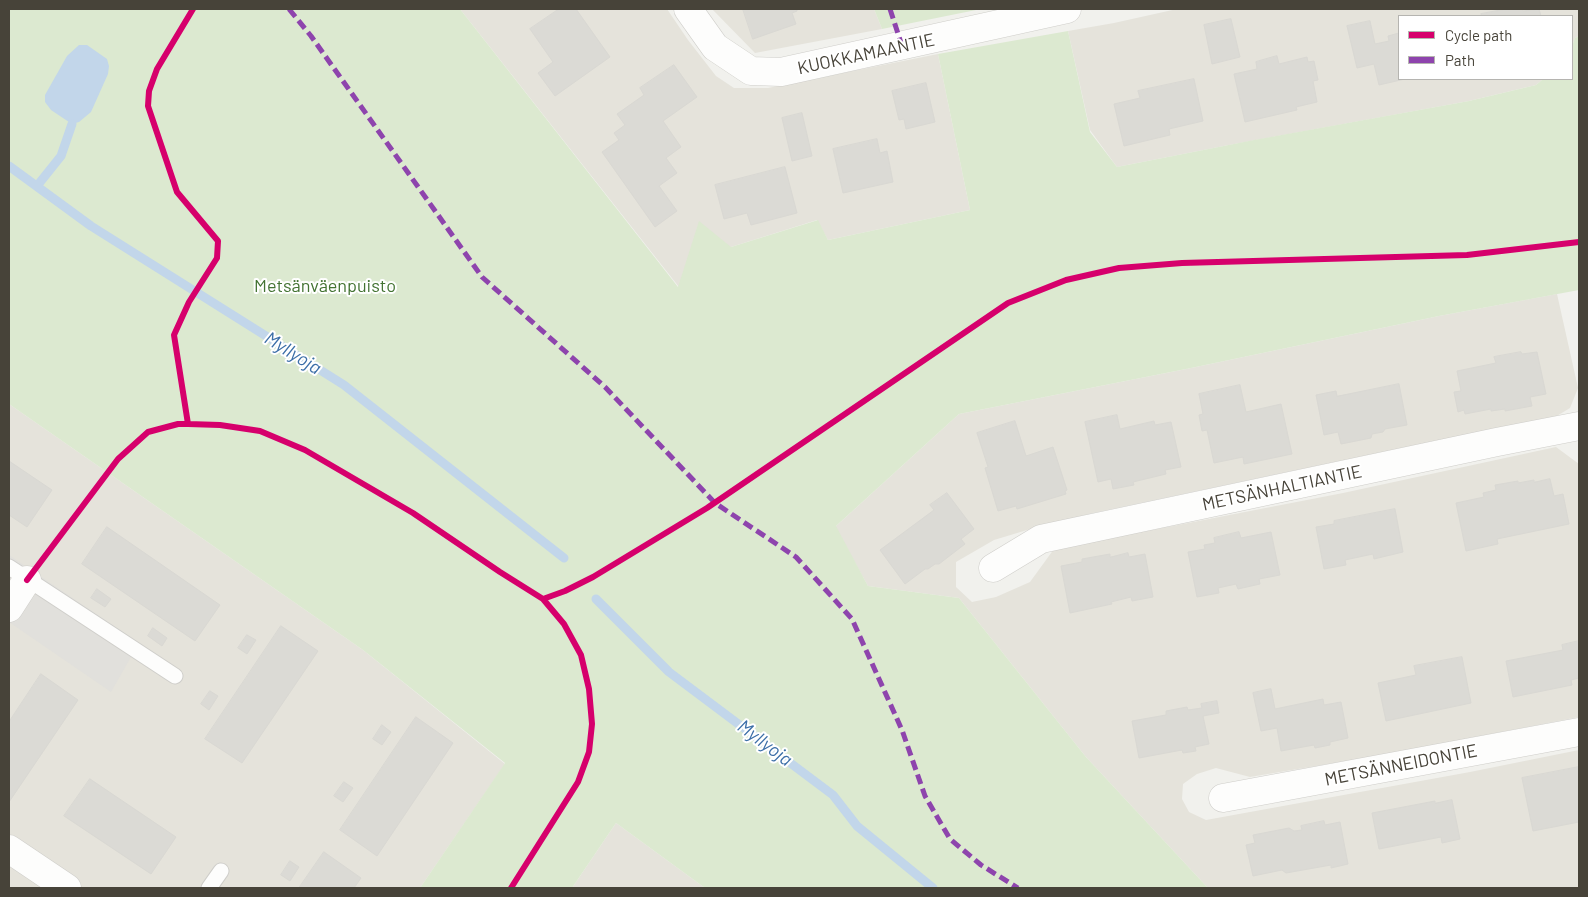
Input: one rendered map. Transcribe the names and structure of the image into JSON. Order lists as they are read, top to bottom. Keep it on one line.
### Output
{"streets":{"street":["KUOKKAMAANTIE","METSÄNHALTIANTIE","METSÄNNEIDONTIE"]},"water":["Myllyoja"],"parks":["Metsänväenpuisto"],"legend":["Cycle path","Path"]}
